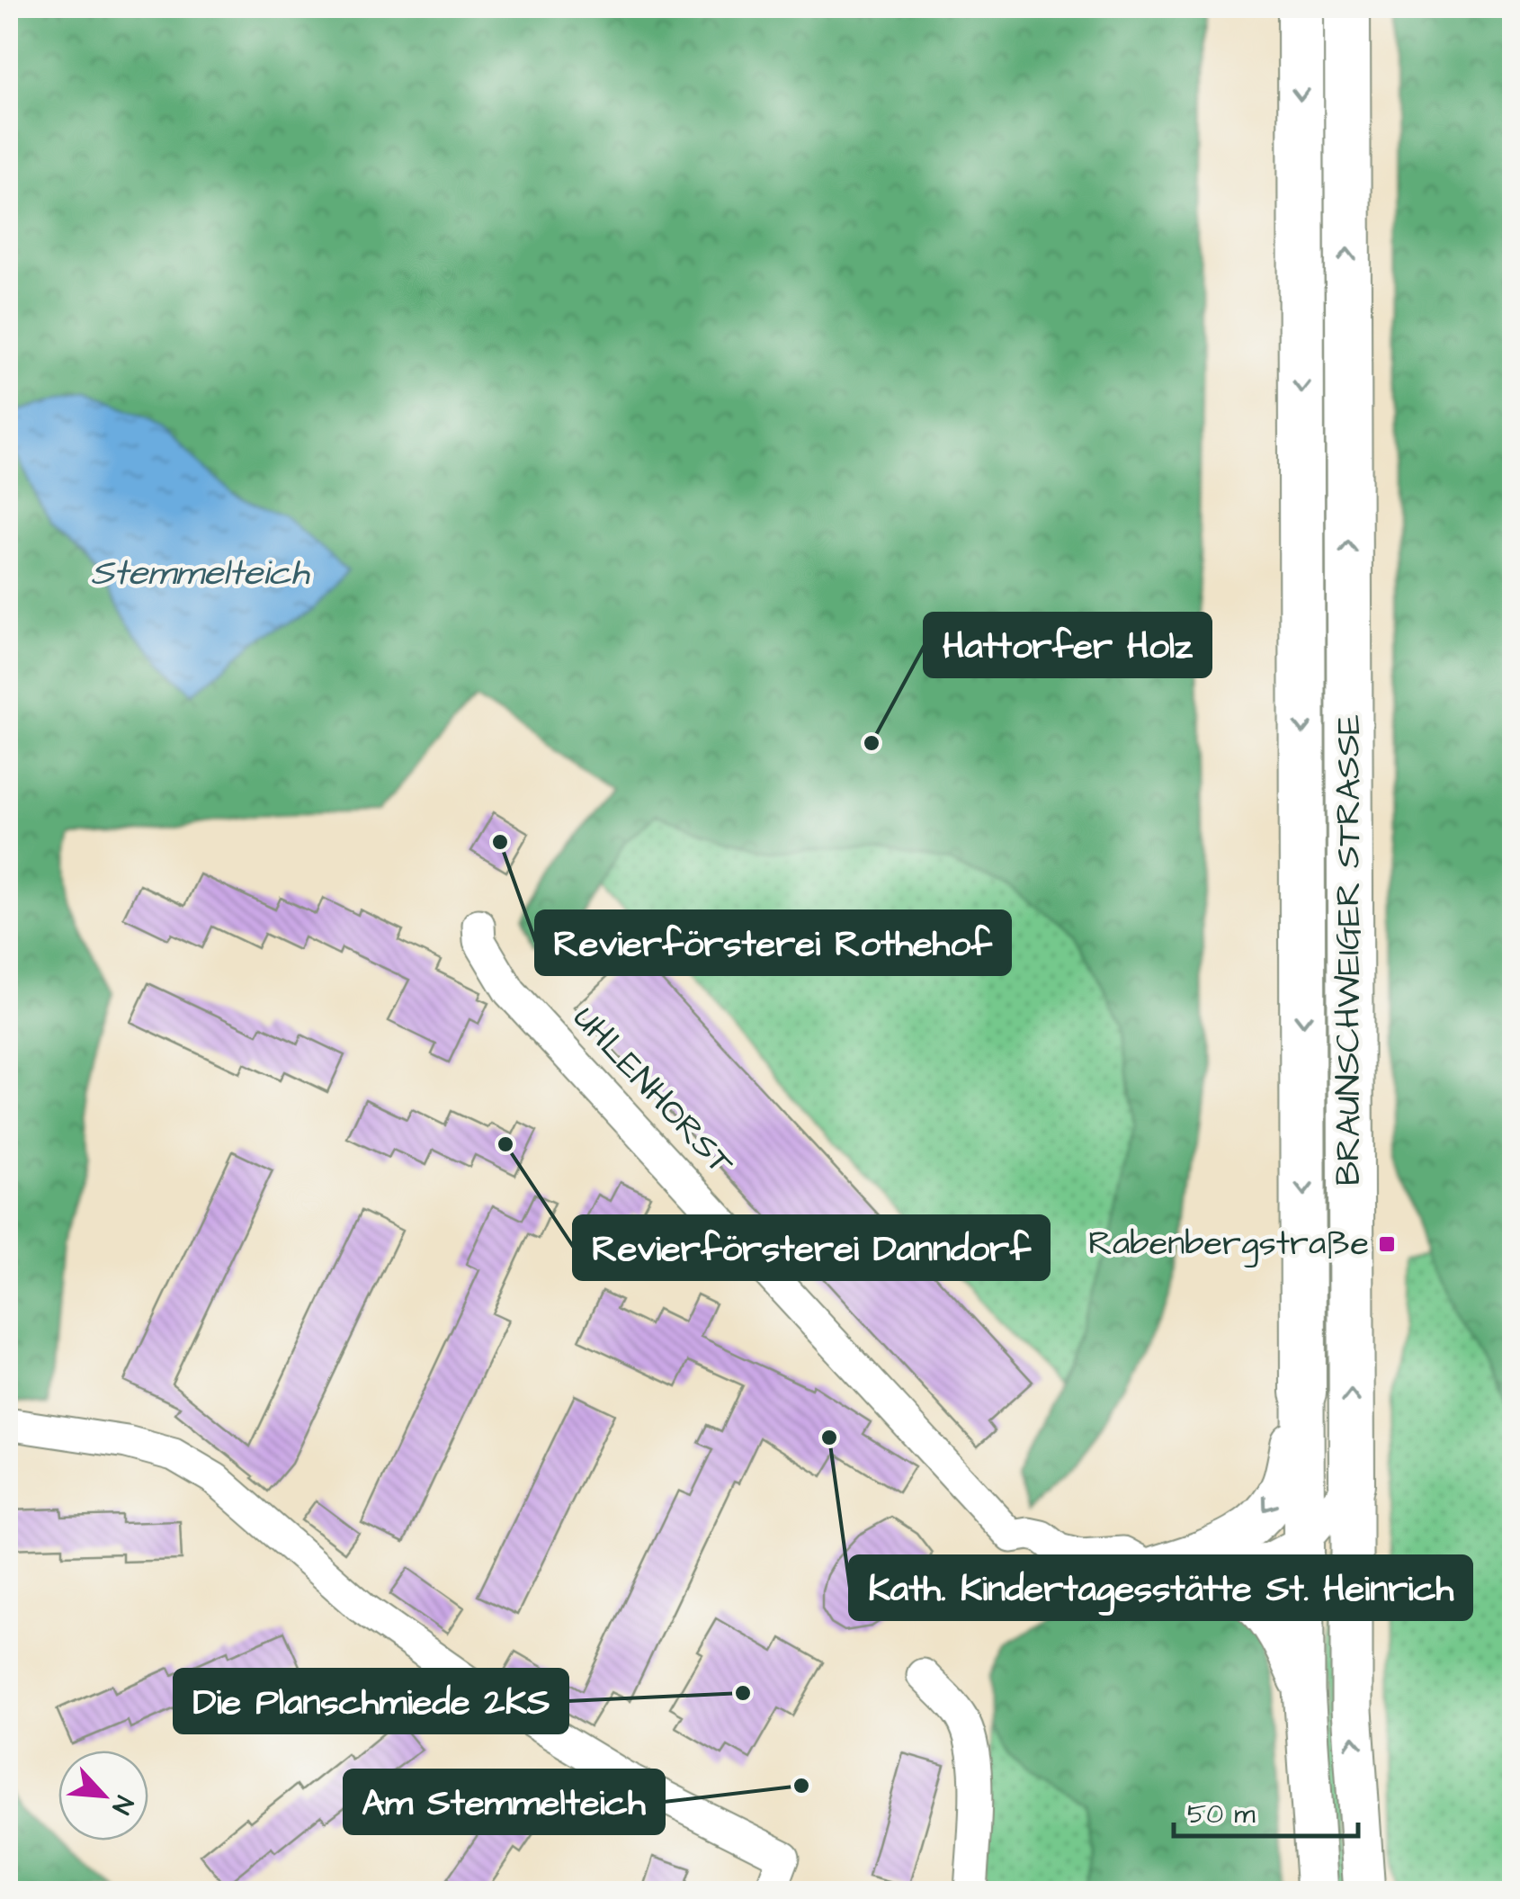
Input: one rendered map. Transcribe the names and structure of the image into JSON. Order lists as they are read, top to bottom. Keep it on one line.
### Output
{"streets":{"highway":["BRAUNSCHWEIGER STRASSE"],"street":["UHLENHORST"]},"water":["Stemmelteich"],"places":{"other":["Hattorfer Holz","Revierförsterei Rothehof","Revierförsterei Danndorf","Kath. Kindertagesstätte St. Heinrich","Die Planschmiede 2KS","Am Stemmelteich"],"transit":["Rabenbergstraße"]},"scale_bar":"50 m","north":"bottom right"}
